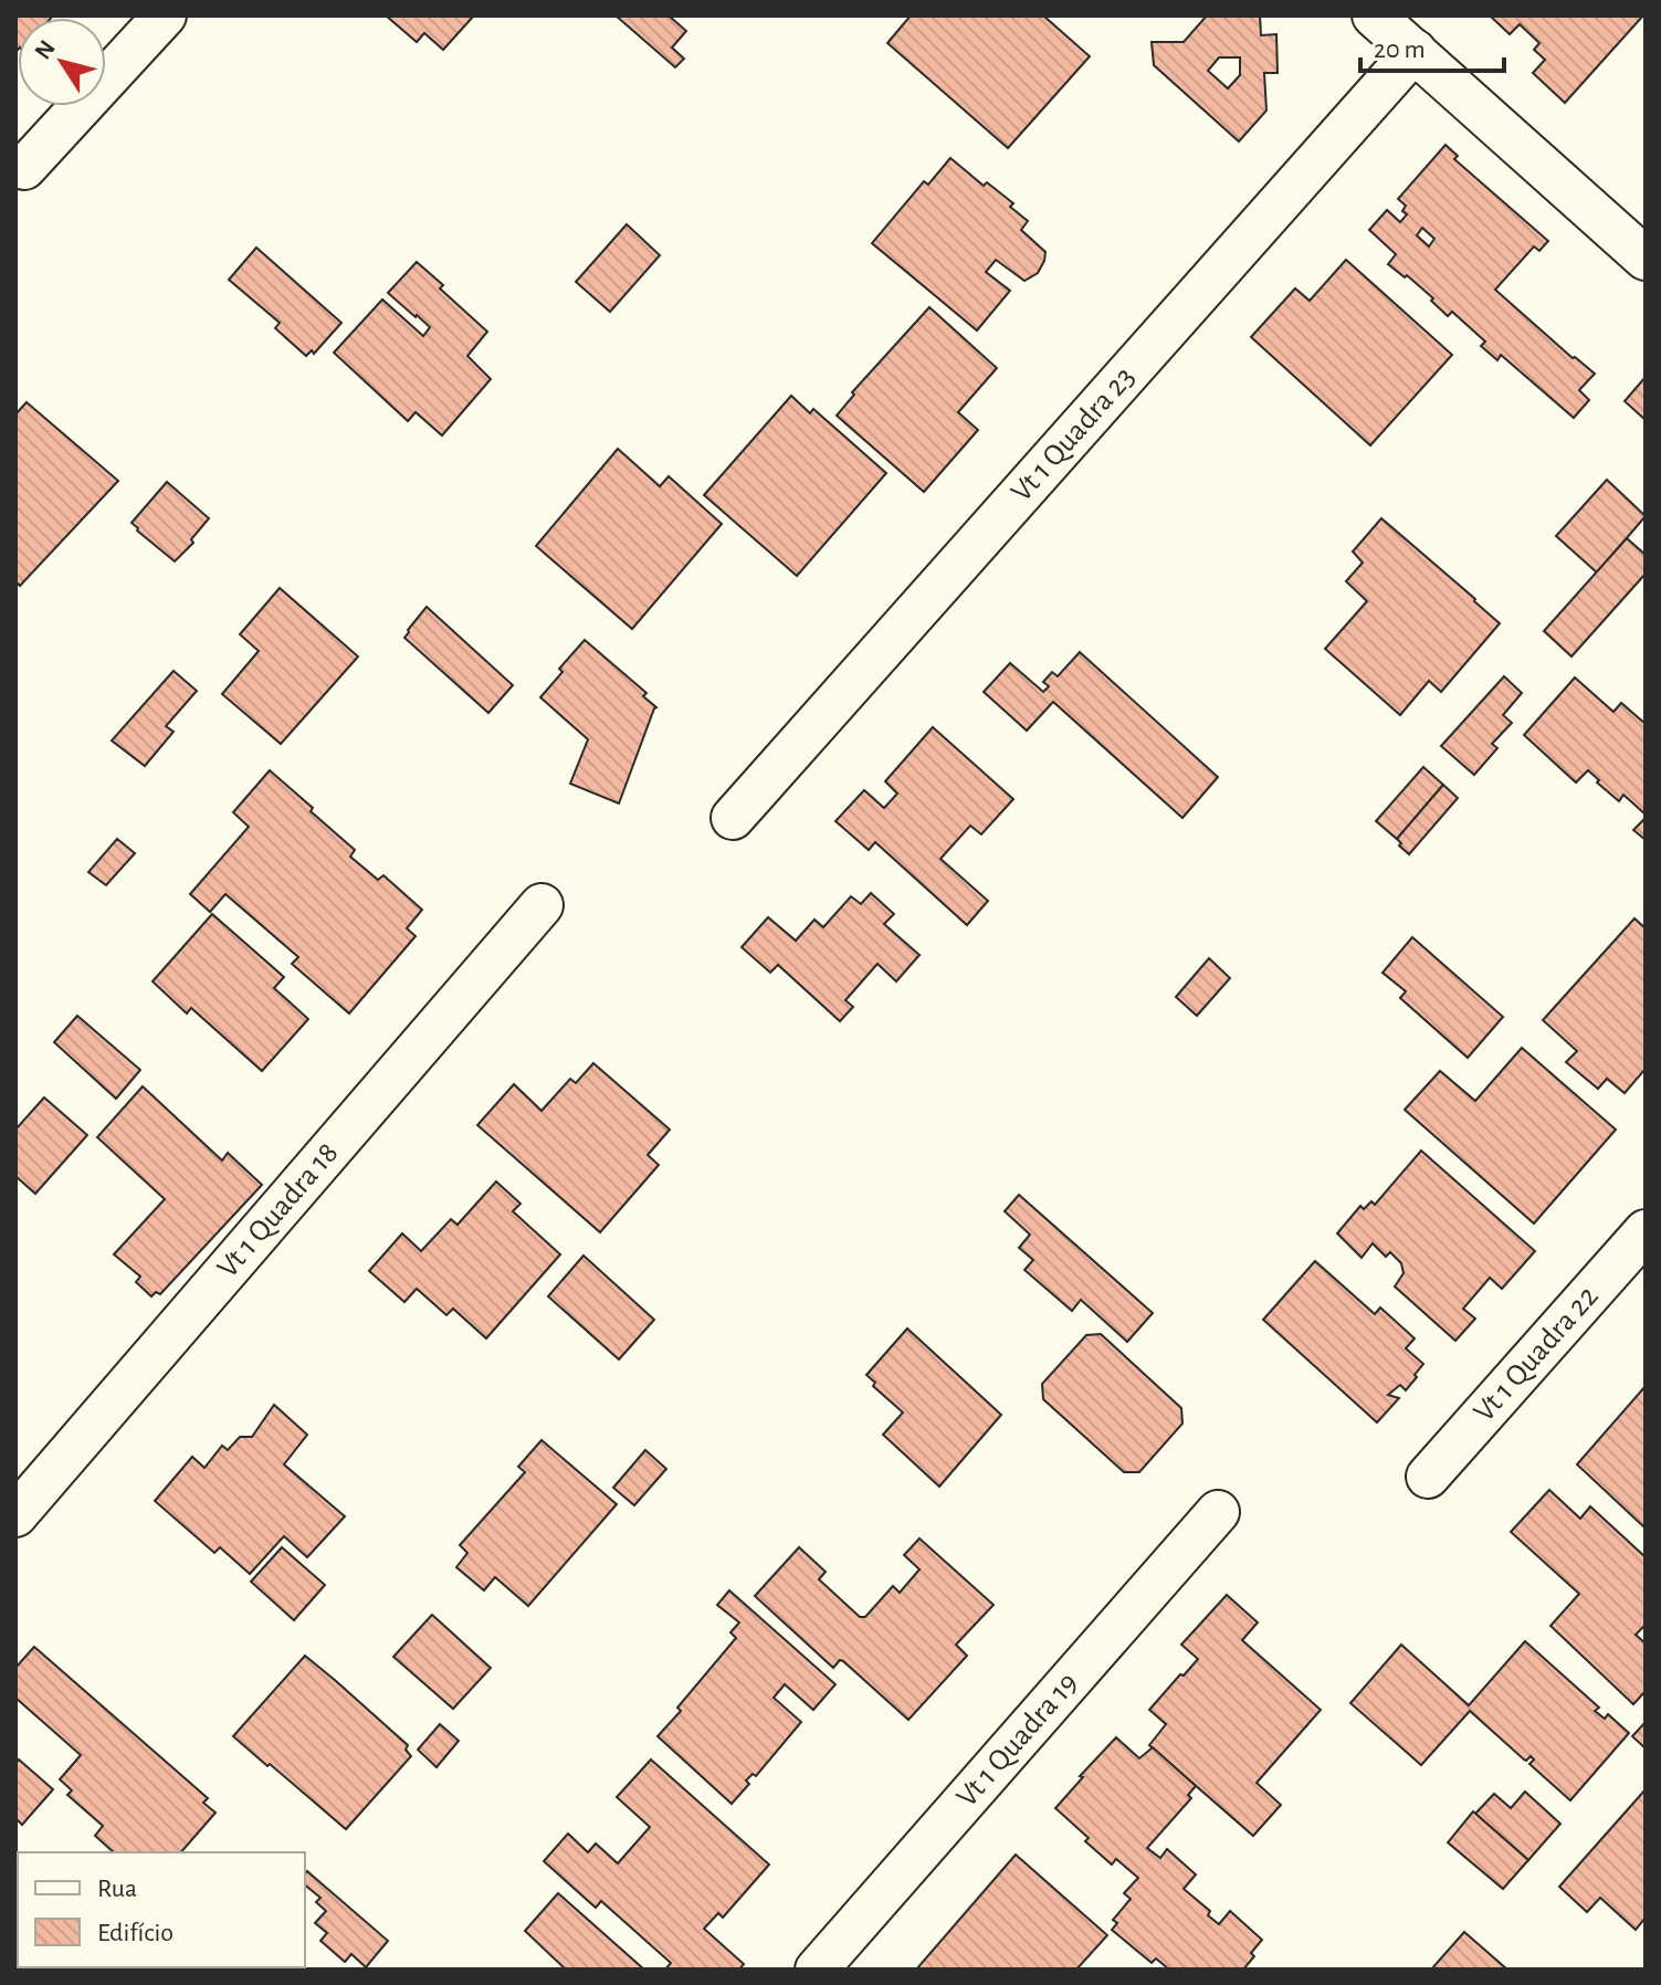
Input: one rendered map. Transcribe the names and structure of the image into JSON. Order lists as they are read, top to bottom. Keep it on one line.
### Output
{"streets":{"street":["Vt 1 Quadra 23","Vt 1 Quadra 18","Vt 1 Quadra 22","Vt 1 Quadra 19"]},"legend":["Rua","Edifício"],"scale_bar":"20 m","north":"top left"}
